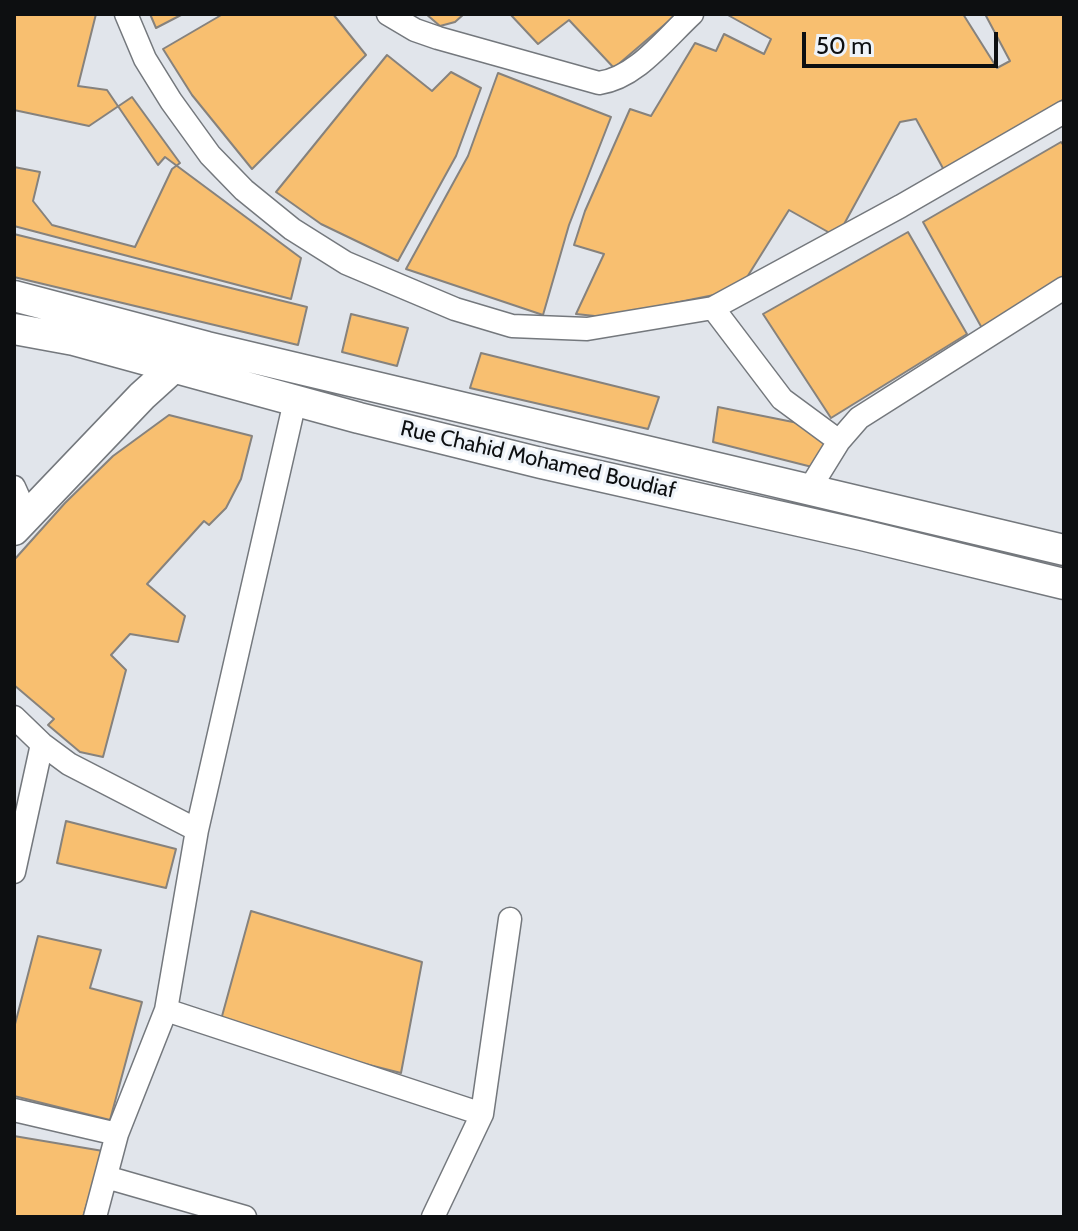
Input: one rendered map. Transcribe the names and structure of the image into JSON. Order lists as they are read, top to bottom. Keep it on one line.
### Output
{"streets":{"main road":["Rue Chahid Mohamed Boudiaf"]},"scale_bar":"50 m"}
